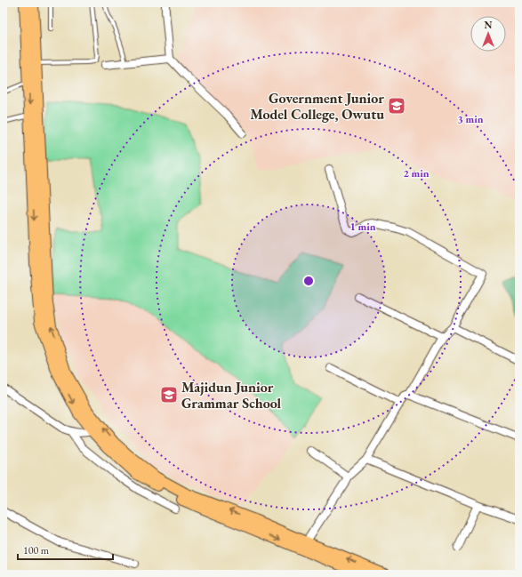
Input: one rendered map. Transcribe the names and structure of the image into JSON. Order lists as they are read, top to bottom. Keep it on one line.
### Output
{"places":{"school or university":["Government Junior Model College, Owutu","Majidun Junior Grammar School"]},"scale_bar":"100 m","north":"top","rings":["3 min","2 min","1 min"]}
